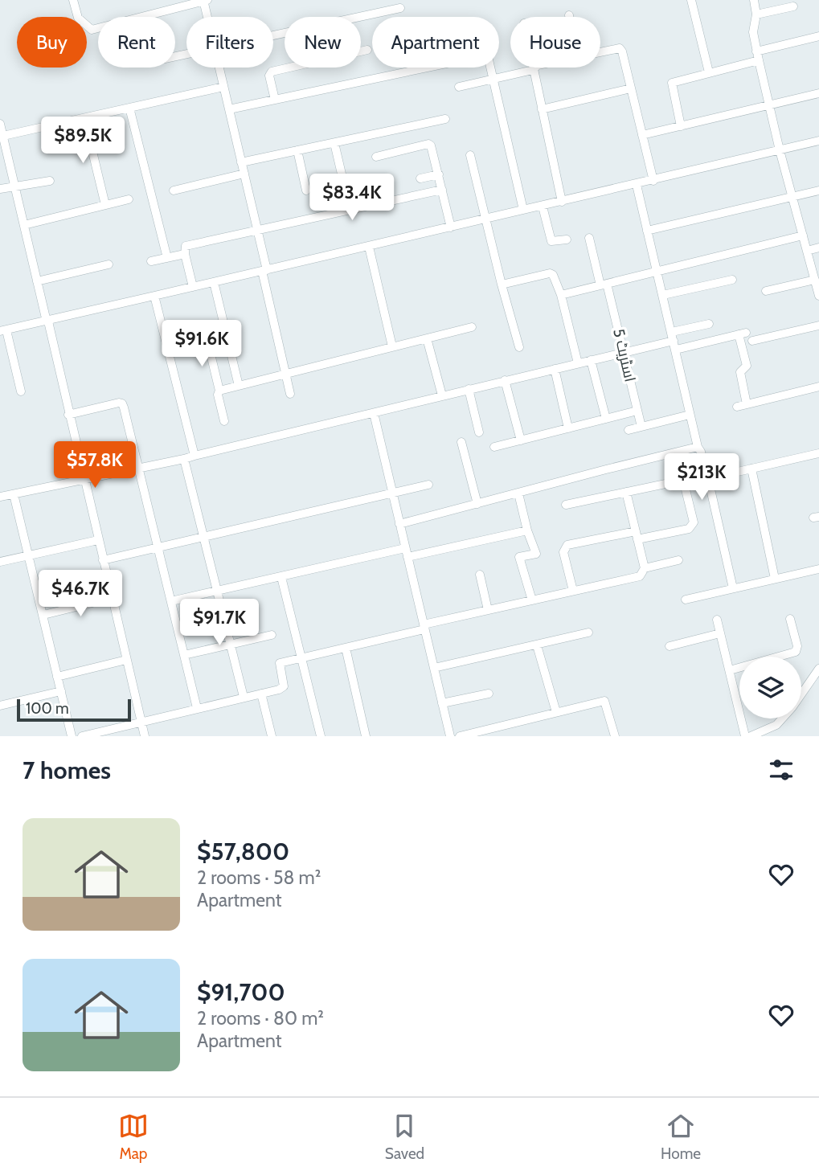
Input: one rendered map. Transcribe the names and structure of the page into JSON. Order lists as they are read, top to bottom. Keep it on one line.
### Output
{"streets":{"street":["اسٹریٹ 5"]},"scale_bar":"100 m","page":{"chip":["Buy","Rent","Filters","New","Apartment","House"],"price":["$89.5K","$83.4K","$91.6K","$57.8K","$213K","$46.7K","$91.7K"],"scale":"100 m","heading":"7 homes","list":[{"name":"$57,800","note":"2 rooms · 58 m² · Apartment"},{"name":"$91,700","note":"2 rooms · 80 m² · Apartment"}],"tabs":["Map","Saved","Home"]}}
